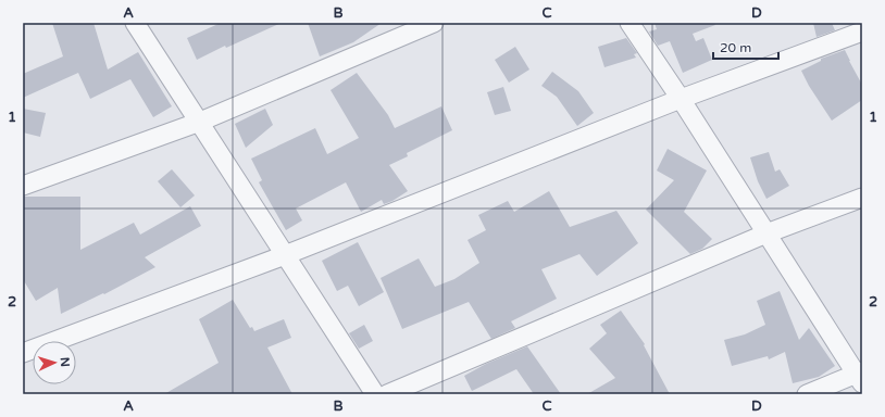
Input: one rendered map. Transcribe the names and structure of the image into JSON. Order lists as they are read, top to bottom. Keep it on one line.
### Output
{"scale_bar":"20 m","north":"right","grid":{"columns":["A","B","C","D"],"rows":["1","2"]}}
